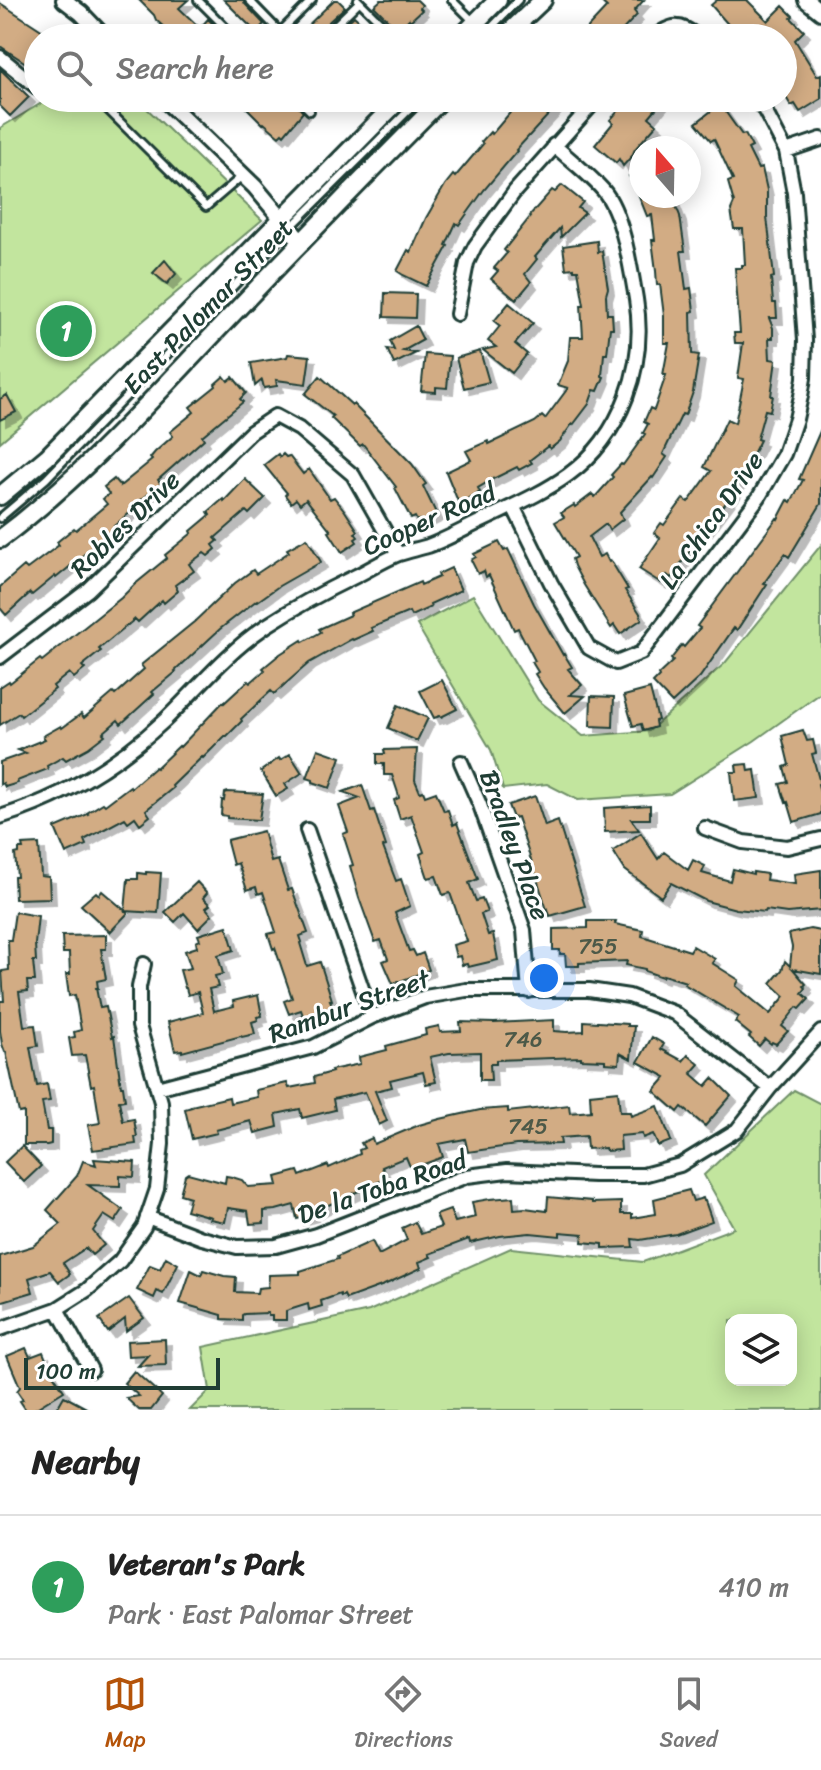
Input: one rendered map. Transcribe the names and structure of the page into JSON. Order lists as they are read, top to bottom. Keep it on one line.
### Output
{"streets":{"main road":["East Palomar Street"],"street":["Cooper Road","La Chica Drive","Robles Drive","Bradley Place","Rambur Street","De la Toba Road"]},"crossings":[["Cooper Road","La Chica Drive"],["Cooper Road","Robles Drive"],["Bradley Place","Rambur Street"],["Rambur Street","De la Toba Road"]],"house_numbers":["755","746","745"],"scale_bar":"100 m","north":"top","page":{"search":"Search here","pins":"1","scale":"100 m","heading":"Nearby","list":[{"mark":"1","name":"Veteran's Park","note":"Park · East Palomar Street","value":"410 m"}],"nav":["Map","Directions","Saved"]}}
